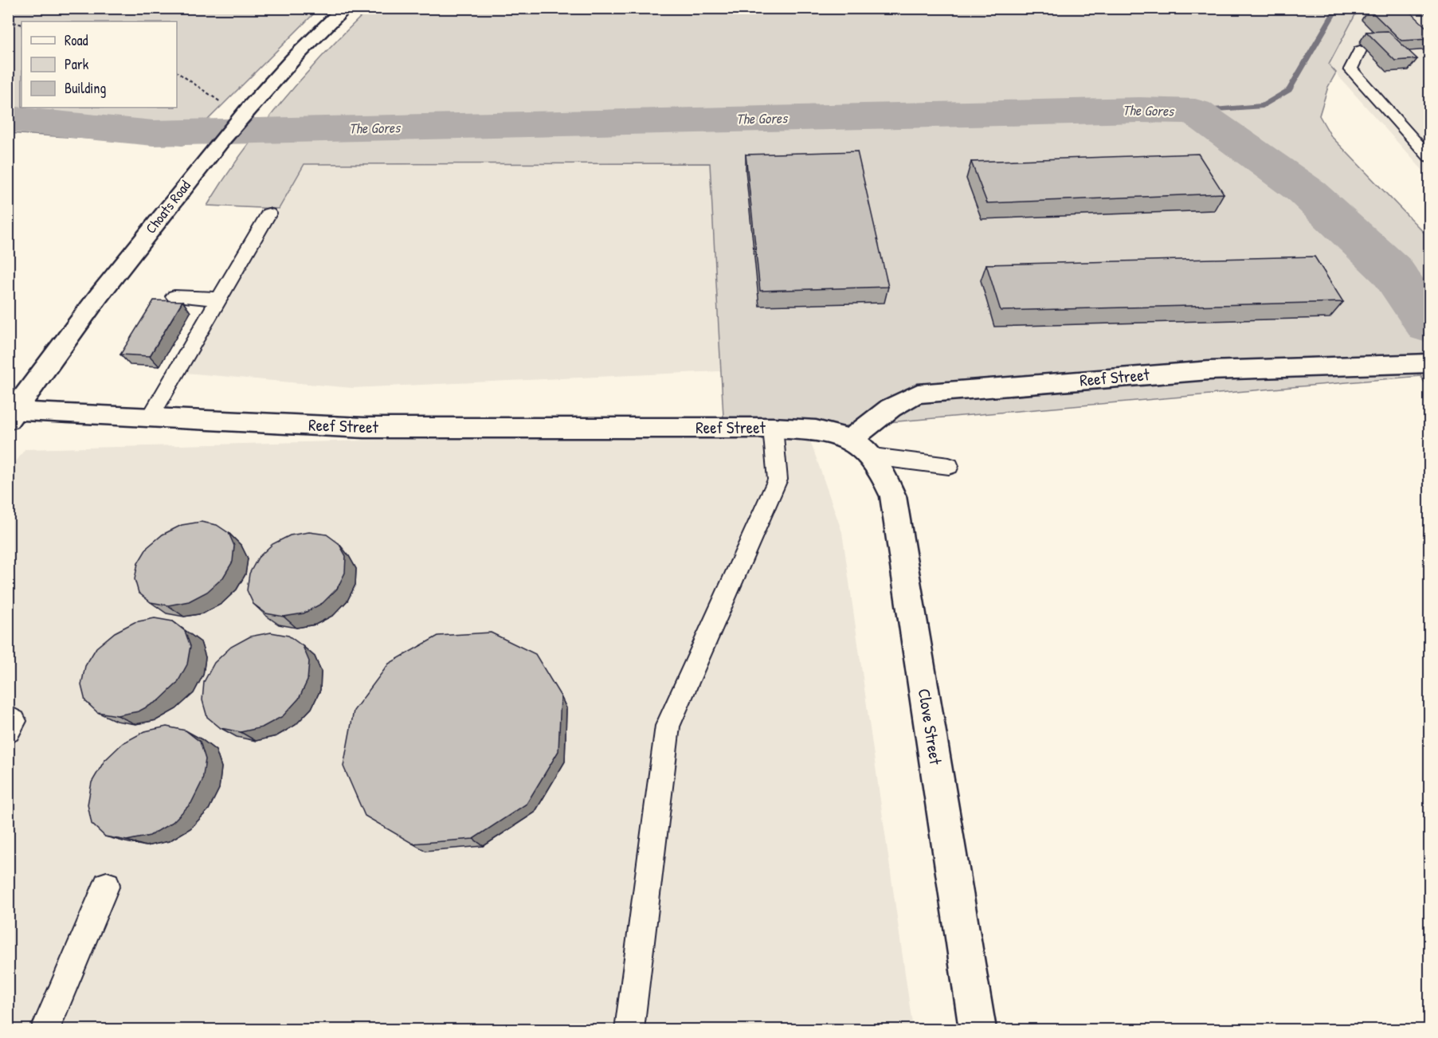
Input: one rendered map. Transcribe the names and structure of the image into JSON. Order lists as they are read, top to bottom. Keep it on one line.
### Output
{"streets":{"street":["Choats Road","Reef Street","Clove Street"]},"crossings":[["Choats Road","Reef Street"],["Reef Street","Clove Street"]],"water":["The Gores"],"legend":["Road","Park","Building"]}
